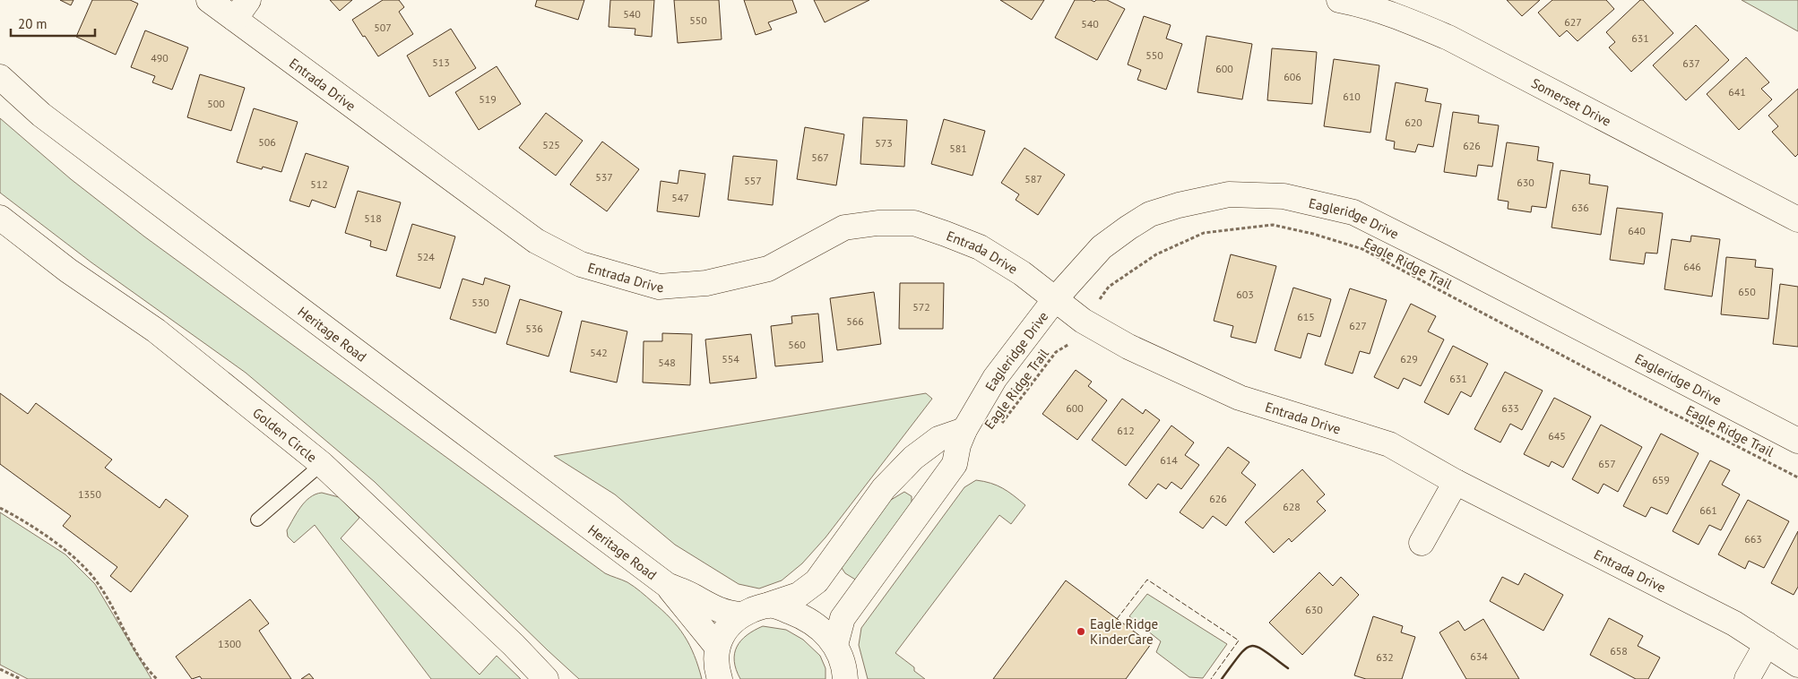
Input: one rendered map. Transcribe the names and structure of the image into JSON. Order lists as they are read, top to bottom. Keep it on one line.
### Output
{"streets":{"street":["Entrada Drive","Somerset Drive","Eagleridge Drive","Heritage Road","Golden Circle"],"path":["Eagle Ridge Trail"]},"crossings":[["Entrada Drive","Eagleridge Drive"],["Entrada Drive","Eagle Ridge Trail"]],"places":["Eagle Ridge KinderCare"],"house_numbers":["540","550","627","540","507","631","550","490","513","637","600","606","641","610","519","500","620","506","573","525","626","581","567","537","587","557","630","512","547","636","518","640","524","646","650","603","530","572","615","566","627","536","560","542","554","629","548","631","600","633","612","645","614","657","659","1350","626","628","661","663","630","1300","658","634","632"],"scale_bar":"20 m"}
